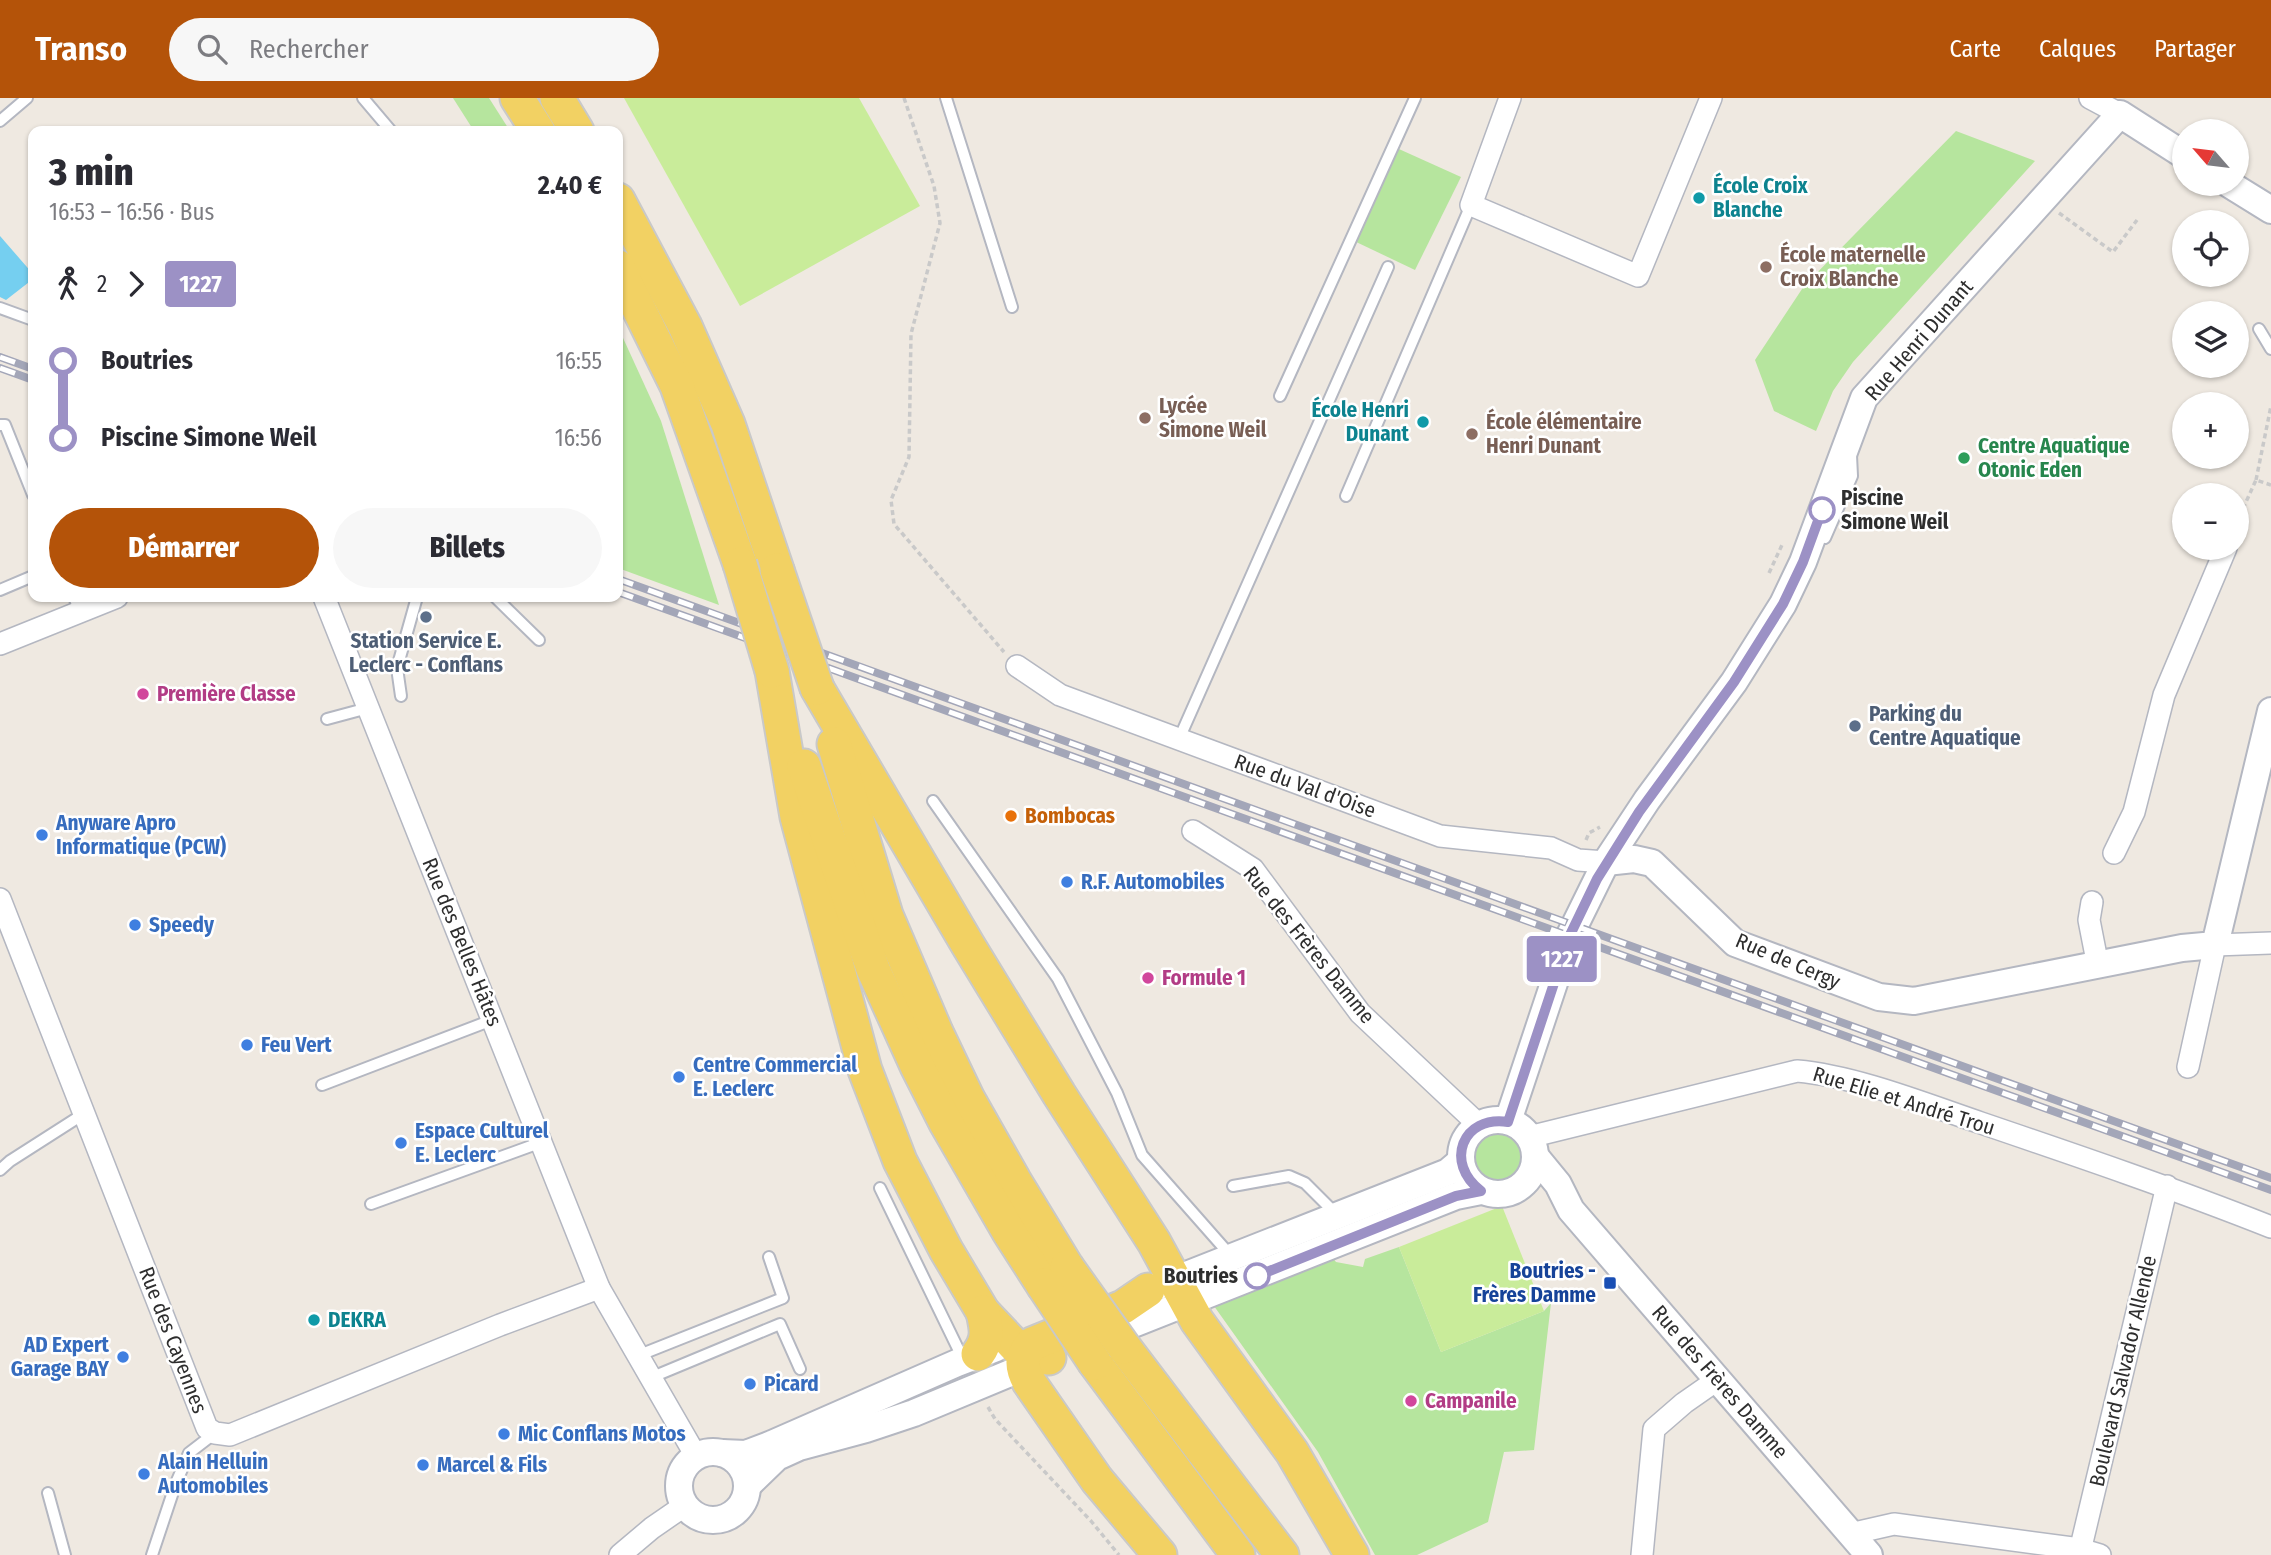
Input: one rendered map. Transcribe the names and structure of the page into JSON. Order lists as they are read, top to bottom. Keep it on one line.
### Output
{"streets":{"street":["Rue Henri Dunant","Rue du Val d'Oise","Rue des Belles Hâtes","Rue des Frères Damme","Rue de Cergy","Rue Elie et André Trou","Rue des Cayennes","Boulevard Salvador Allende"]},"crossings":[["Rue Henri Dunant","Rue du Val d'Oise"],["Rue des Belles Hâtes","Rue des Cayennes"],["Rue des Frères Damme","Rue Elie et André Trou"],["Rue Elie et André Trou","Boulevard Salvador Allende"]],"places":{"other":["École Croix Blanche","École maternelle Croix Blanche","Lycée Simone Weil","École Henri Dunant","École élémentaire Henri Dunant","Centre Aquatique Otonic Eden","Piscine Simone Weil","Station Service E. Leclerc - Conflans","Première Classe","Parking du Centre Aquatique","Bombocas","Anyware Apro Informatique (PCW)","R.F. Automobiles","Speedy","Formule 1","Feu Vert","Centre Commercial E. Leclerc","Espace Culturel E. Leclerc","Boutries","DEKRA","AD Expert Garage BAY","Picard","Campanile","Mic Conflans Motos","Marcel & Fils","Alain Helluin Automobiles"],"transit":["Boutries - Frères Damme"]},"lines":["bus line 1227"],"north":"top left","page":{"header":"Transo","search":"Rechercher","nav":["Carte","Calques","Partager"],"on_map":"1227","map_buttons":["+","−"],"heading":["3 min","16:53 – 16:56 · Bus","2.40 €"],"legs":["2","1227"],"list":[{"name":"Boutries","value":"16:55"},{"name":"Piscine Simone Weil","value":"16:56"}],"buttons":["Démarrer","Billets"]}}
